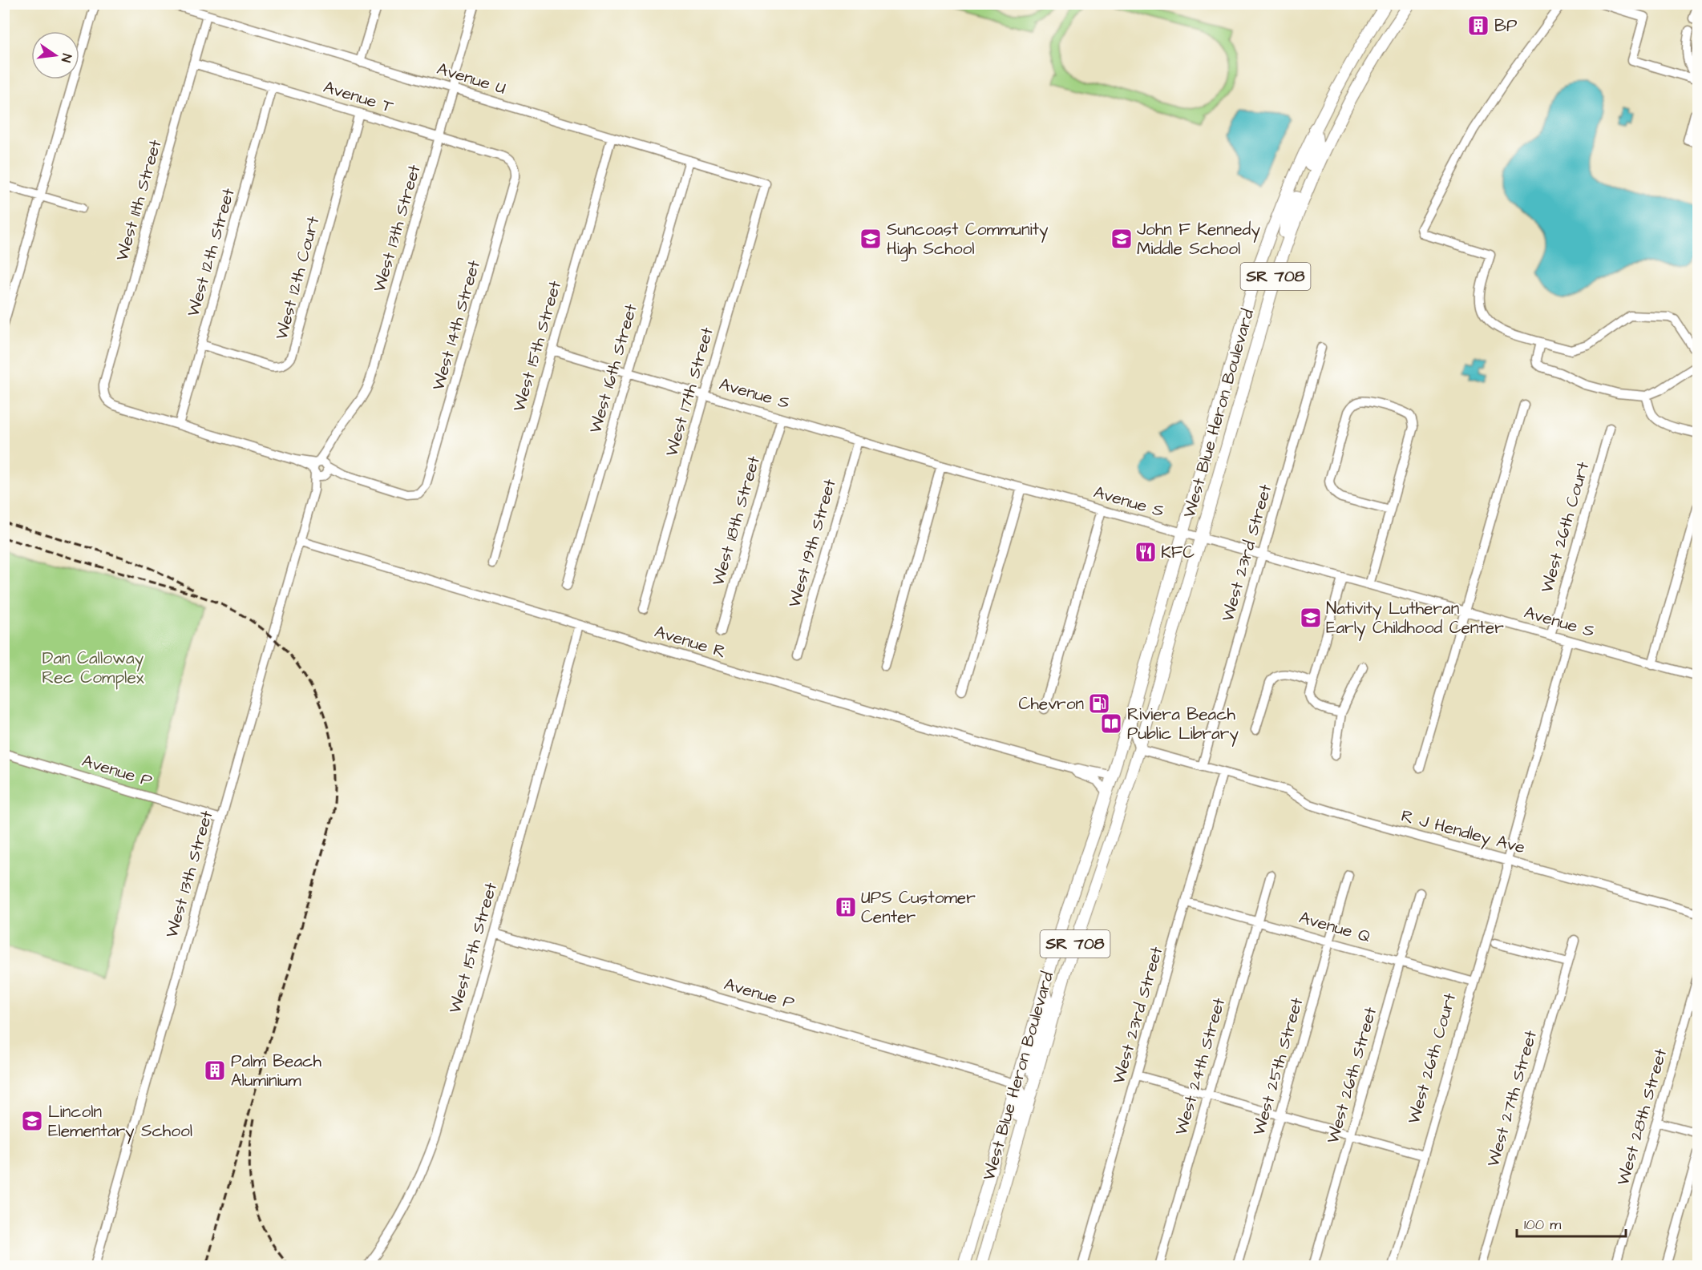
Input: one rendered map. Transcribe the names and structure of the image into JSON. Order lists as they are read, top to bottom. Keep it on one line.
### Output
{"streets":{"main road":["SR 708","West Blue Heron Boulevard"],"street":["Avenue U","Avenue T","West 11th Street","West 13th Street","West 12th Street","West 12th Court","West 14th Street","West 15th Street","West 16th Street","West 17th Street","Avenue S","West 18th Street","West 26th Court","West 19th Street","West 23rd Street","Avenue R","Avenue P","R J Hendley Ave","Avenue Q","West 24th Street","West 25th Street","West 26th Street","West 27th Street","West 28th Street"]},"crossings":[["Avenue U","West 11th Street"],["Avenue U","West 13th Street"],["Avenue U","West 15th Street"],["Avenue U","West 16th Street"],["Avenue U","West 17th Street"],["Avenue T","West 11th Street"],["Avenue T","West 13th Street"],["Avenue T","West 12th Street"],["Avenue T","West 12th Court"],["Avenue T","West 14th Street"],["West 11th Street","West 12th Street"],["West 13th Street","West 14th Street"],["West 13th Street","Avenue R"],["West 13th Street","Avenue P"],["West 12th Street","West 12th Court"],["West 15th Street","Avenue S"],["West 15th Street","Avenue R"],["West 15th Street","Avenue P"],["West 16th Street","Avenue S"],["West 17th Street","Avenue S"],["Avenue S","West Blue Heron Boulevard"],["Avenue S","West 18th Street"],["Avenue S","West 26th Court"],["Avenue S","West 19th Street"],["Avenue S","West 23rd Street"],["West Blue Heron Boulevard","Avenue R"],["West Blue Heron Boulevard","Avenue P"],["West 26th Court","R J Hendley Ave"],["West 26th Court","Avenue Q"],["West 23rd Street","R J Hendley Ave"],["West 23rd Street","Avenue Q"],["Avenue Q","West 24th Street"],["Avenue Q","West 25th Street"],["Avenue Q","West 26th Street"]],"parks":["Dan Calloway Rec Complex"],"places":{"building":["BP","UPS Customer Center","Palm Beach Aluminium"],"school or university":["Suncoast Community High School","John F Kennedy Middle School","Nativity Lutheran Early Childhood Center","Lincoln Elementary School"],"restaurant":["KFC"],"fuel station":["Chevron"],"library":["Riviera Beach Public Library"]},"scale_bar":"100 m","north":"right"}
